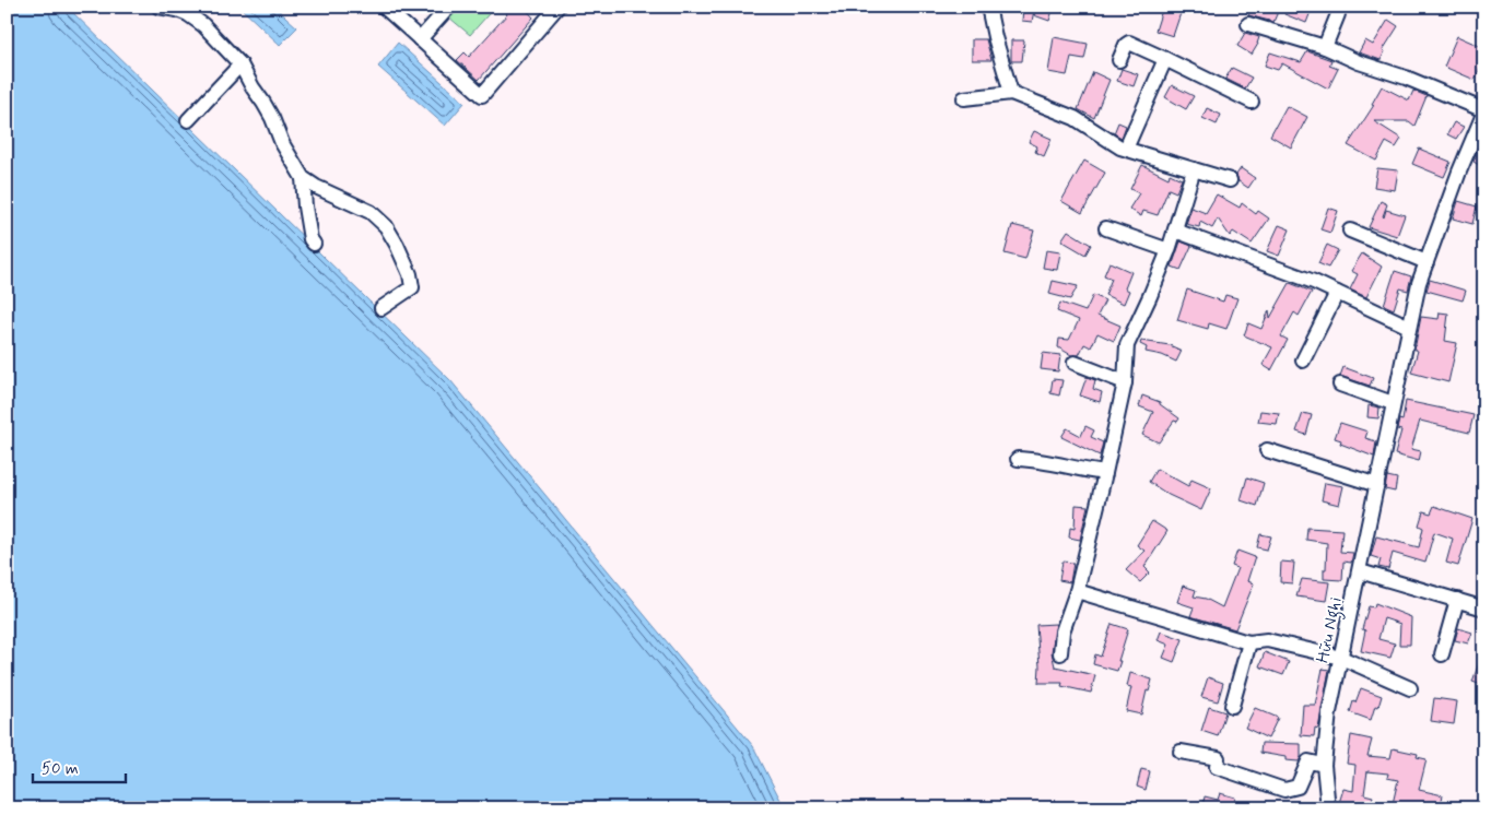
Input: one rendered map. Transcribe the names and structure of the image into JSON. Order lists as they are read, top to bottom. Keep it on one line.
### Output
{"streets":{"street":["Hữu Nghị"]},"scale_bar":"50 m"}
